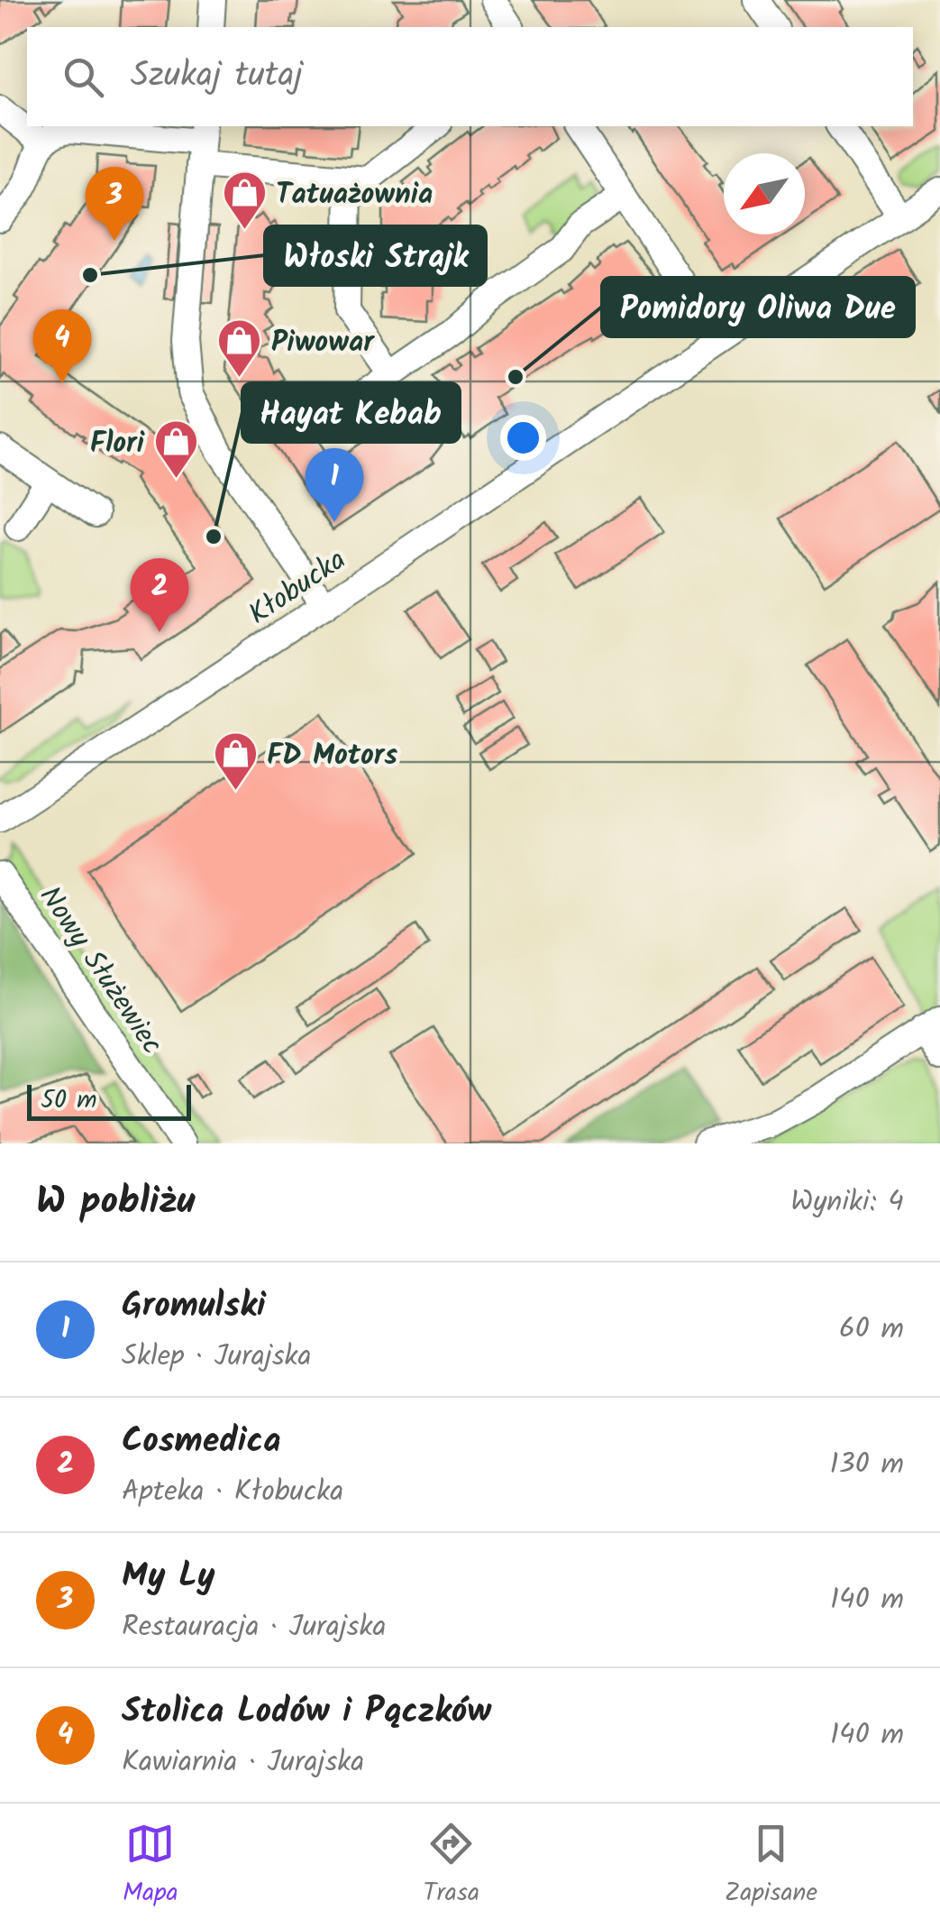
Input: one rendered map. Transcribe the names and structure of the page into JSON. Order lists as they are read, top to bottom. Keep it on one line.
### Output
{"streets":{"street":["Kłobucka","Nowy Służewiec"]},"places":{"shop":["Tatuażownia","Piwowar","Flori","FD Motors"],"other":["Włoski Strajk","Pomidory Oliwa Due","Hayat Kebab"]},"scale_bar":"50 m","north":"bottom left","page":{"search":"Szukaj tutaj","pins":["3","4","1","2"],"scale":"50 m","heading":["W pobliżu","Wyniki: 4"],"list":[{"mark":"1","name":"Gromulski","note":"Sklep · Jurajska","value":"60 m"},{"mark":"2","name":"Cosmedica","note":"Apteka · Kłobucka","value":"130 m"},{"mark":"3","name":"My Ly","note":"Restauracja · Jurajska","value":"140 m"},{"mark":"4","name":"Stolica Lodów i Pączków","note":"Kawiarnia · Jurajska","value":"140 m"}],"nav":["Mapa","Trasa","Zapisane"]}}
